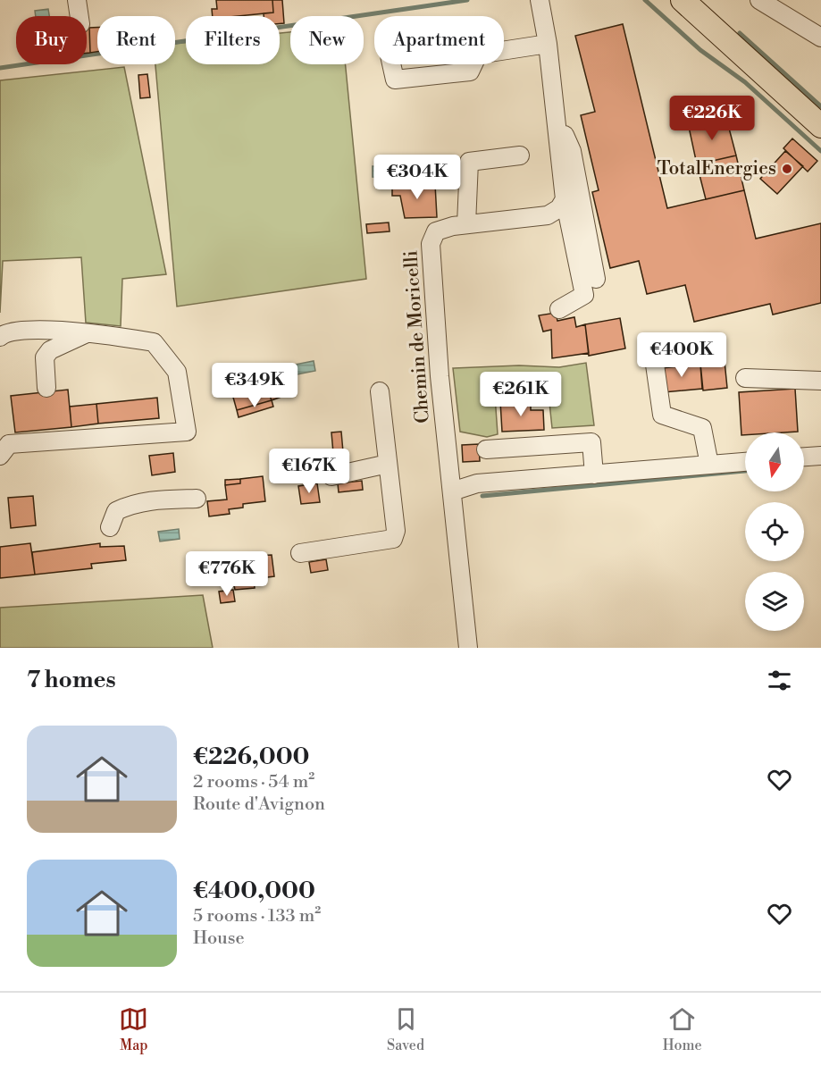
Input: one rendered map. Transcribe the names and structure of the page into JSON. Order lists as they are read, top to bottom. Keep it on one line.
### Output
{"streets":{"street":["Chemin de Moricelli"]},"places":["TotalEnergies"],"north":"bottom","page":{"chip":["Buy","Rent","Filters","New","Apartment"],"price":["€226K","€304K","€400K","€349K","€261K","€167K","€776K"],"heading":"7 homes","list":[{"name":"€226,000","note":"2 rooms · 54 m² · Route d'Avignon"},{"name":"€400,000","note":"5 rooms · 133 m² · House"}],"tabs":["Map","Saved","Home"]}}
